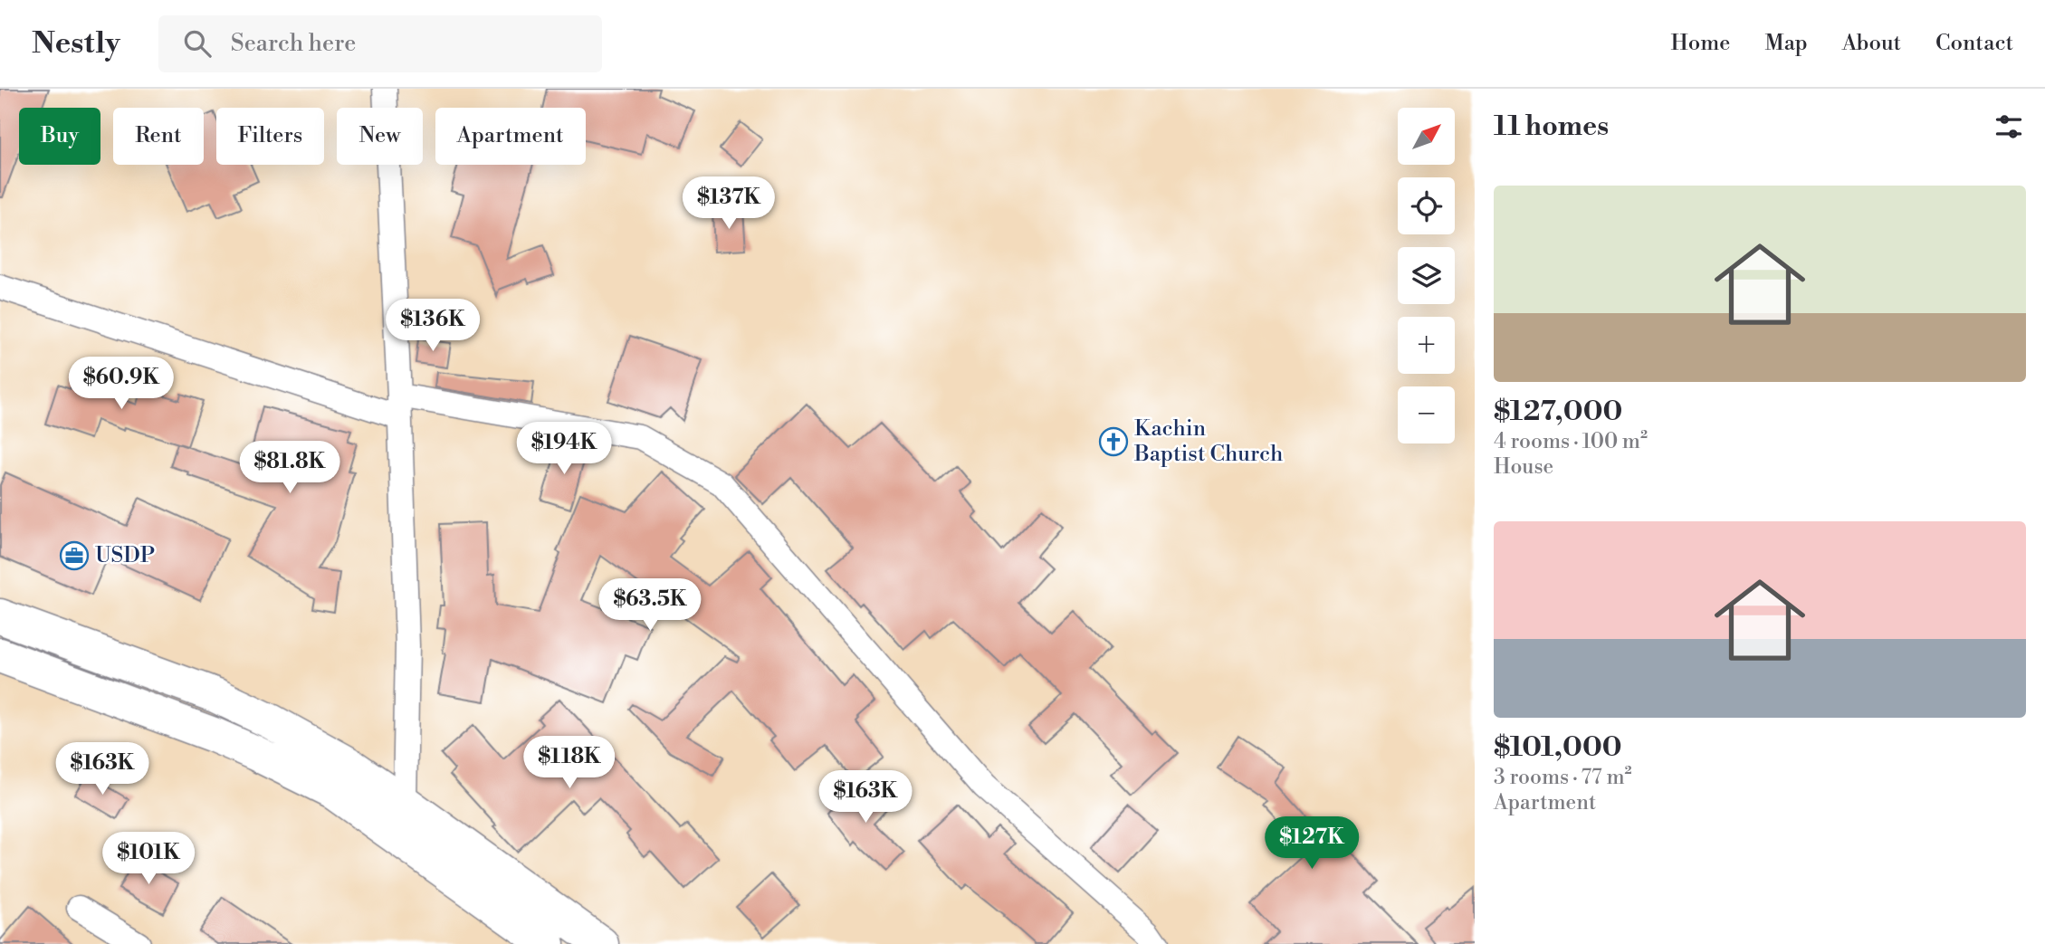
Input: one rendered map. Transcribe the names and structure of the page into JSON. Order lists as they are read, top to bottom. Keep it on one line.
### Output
{"places":{"church":["Kachin Baptist Church"],"office":["USDP"]},"north":"top right","page":{"header":"Nestly","search":"Search here","nav":["Home","Map","About","Contact"],"heading":"11 homes","map_buttons":["+","−"],"chip":["Buy","Rent","Filters","New","Apartment"],"list":[{"name":"$127,000","note":"4 rooms · 100 m² · House"},{"name":"$101,000","note":"3 rooms · 77 m² · Apartment"}],"price":["$137K","$136K","$60.9K","$194K","$81.8K","$63.5K","$118K","$163K","$163K","$127K","$101K"]}}
